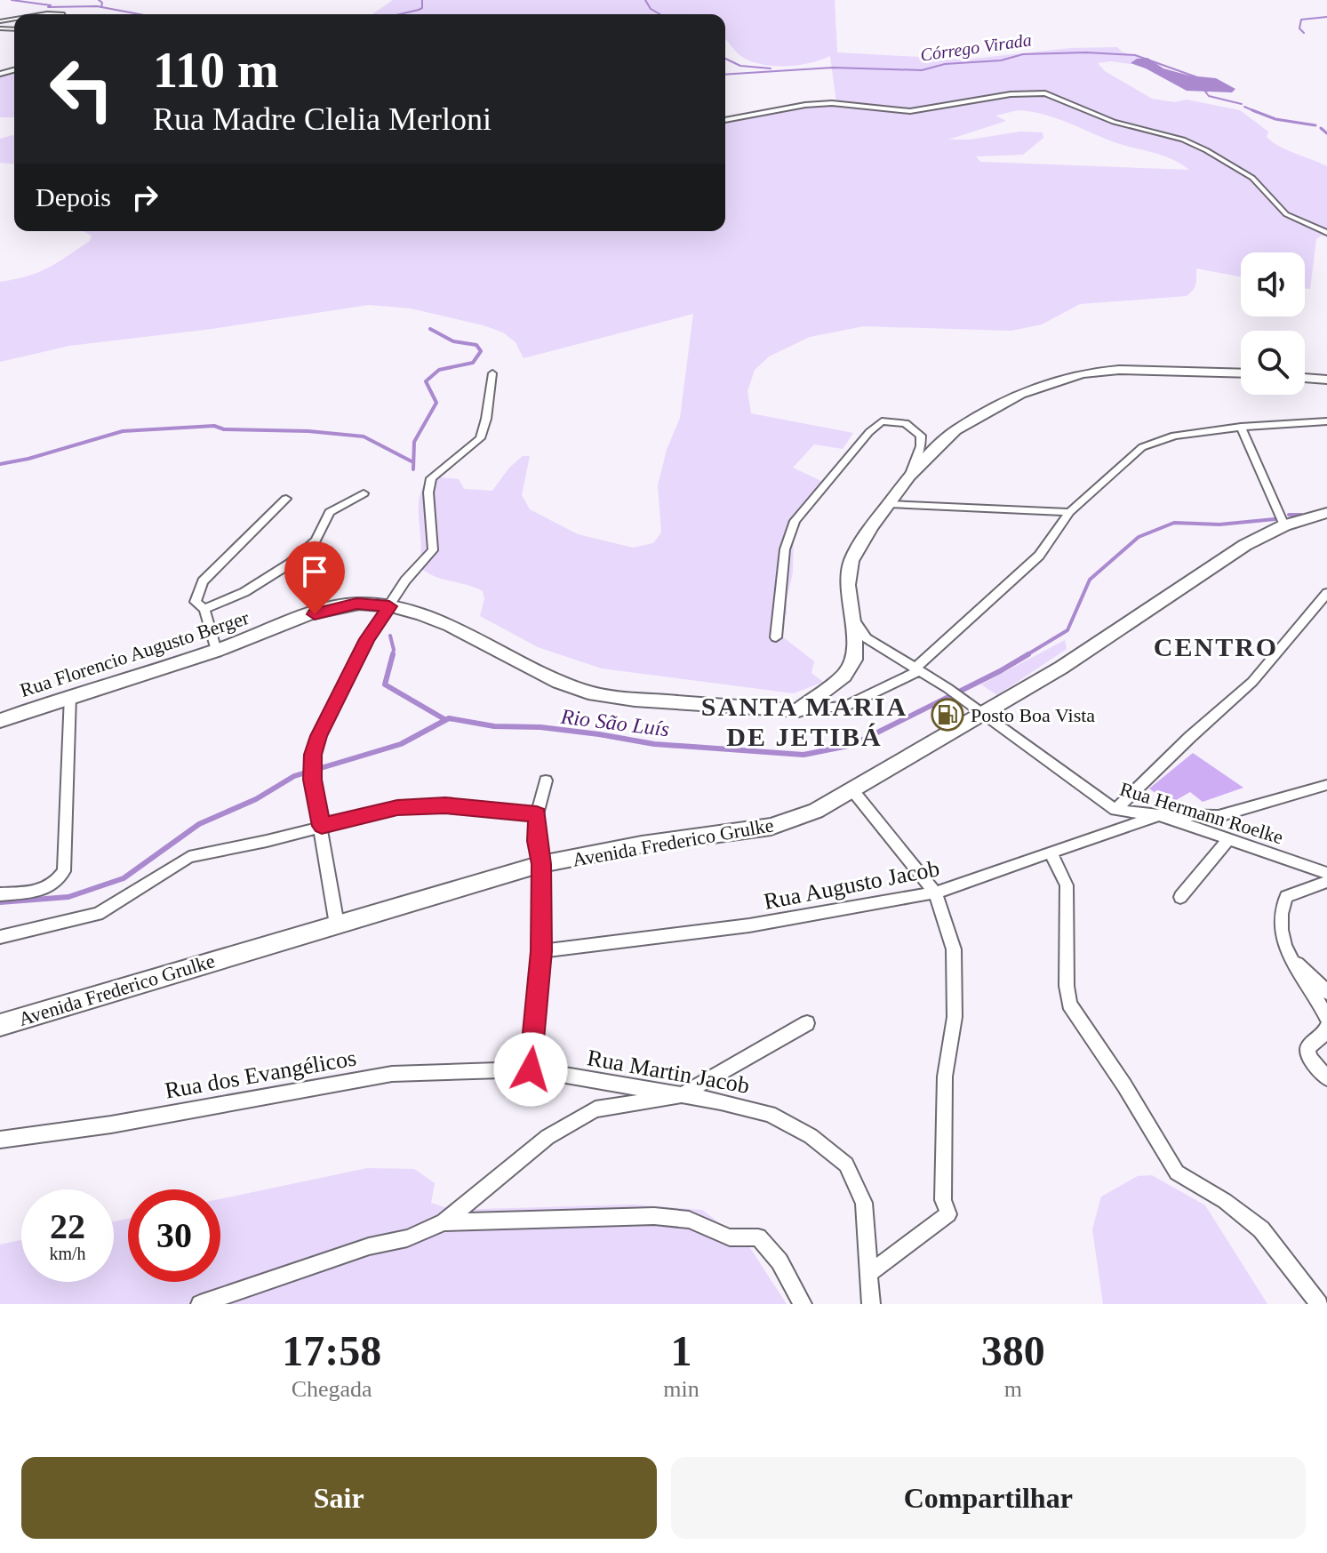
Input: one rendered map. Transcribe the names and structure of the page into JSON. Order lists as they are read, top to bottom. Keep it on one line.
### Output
{"streets":{"main road":["Rua Florencio Augusto Berger","Avenida Frederico Grulke"],"street":["Rua Hermann Roelke","Rua Augusto Jacob","Rua Martin Jacob","Rua dos Evangélicos"]},"crossings":[["Rua Hermann Roelke","Avenida Frederico Grulke"],["Rua Hermann Roelke","Rua Augusto Jacob"],["Rua Martin Jacob","Rua dos Evangélicos"]],"districts":["CENTRO","SANTA MARIA DE JETIBÁ"],"water":["Córrego Virada","Rio São Luís"],"places":{"fuel station":["Posto Boa Vista"]},"page":{"turn":["110 m","Rua Madre Clelia Merloni"],"then":"Depois","speed":"22 km/h","limit":"30","eta":["17:58","Chegada","1","min","380","m"],"buttons":["Sair","Compartilhar"]}}
